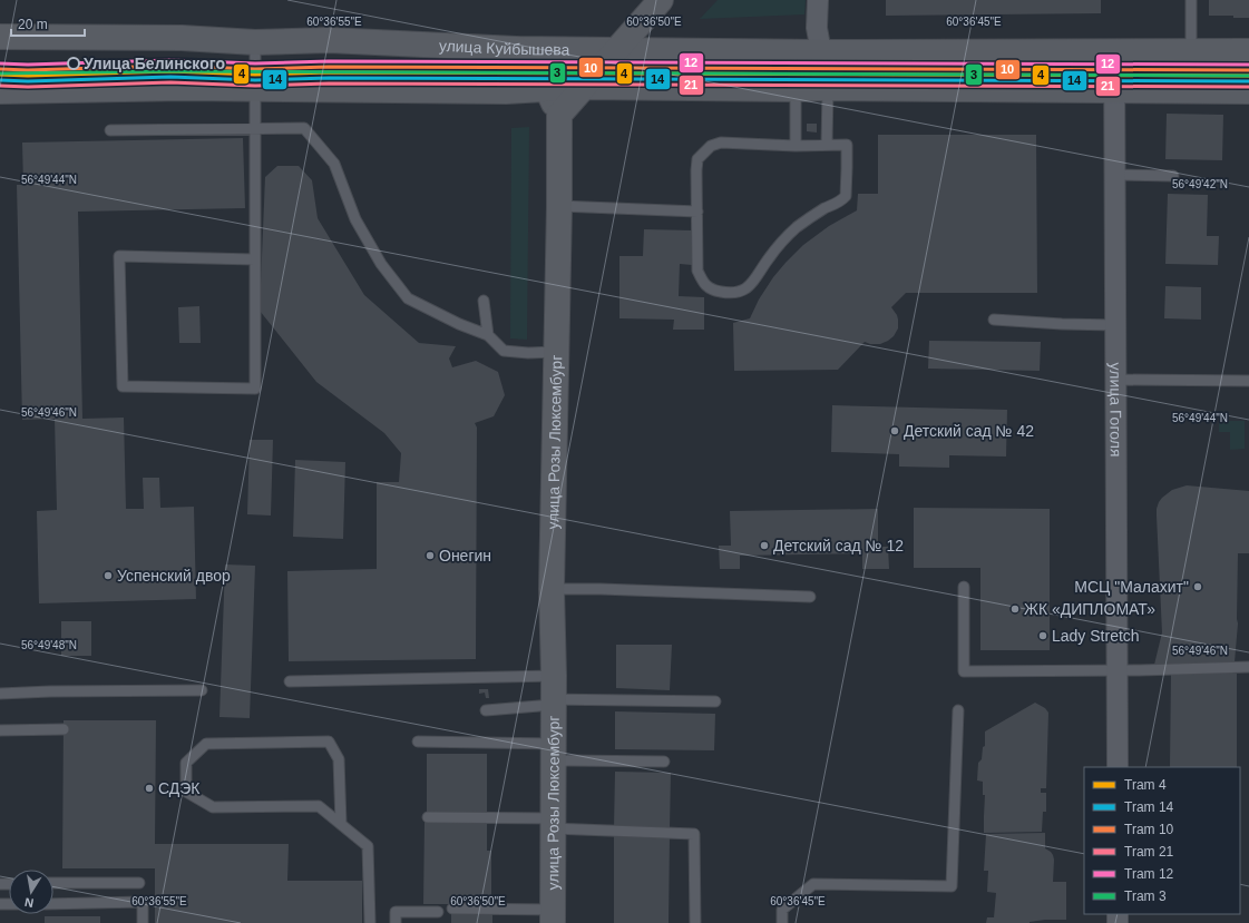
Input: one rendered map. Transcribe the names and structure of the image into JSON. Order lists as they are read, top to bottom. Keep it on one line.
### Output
{"streets":{"main road":["улица Куйбышева","улица Розы Люксембург"],"street":["улица Гоголя"]},"crossings":[["улица Куйбышева","улица Гоголя"]],"places":["Улица Белинского","Детский сад № 42","Детский сад № 12","Онегин","Успенский двор","МСЦ \"Малахит\"","ЖК «ДИПЛОМАТ»","Lady Stretch","СДЭК"],"lines":["tram line 12","tram line 10","tram line 4","tram line 3","tram line 14","tram line 21"],"legend":["Tram 4","Tram 14","Tram 10","Tram 21","Tram 12","Tram 3"],"scale_bar":"20 m","north":"bottom","coordinates":["60°36'55\"E","60°36'50\"E","60°36'45\"E","56°49'44\"N","56°49'42\"N","56°49'46\"N","56°49'48\"N"]}
